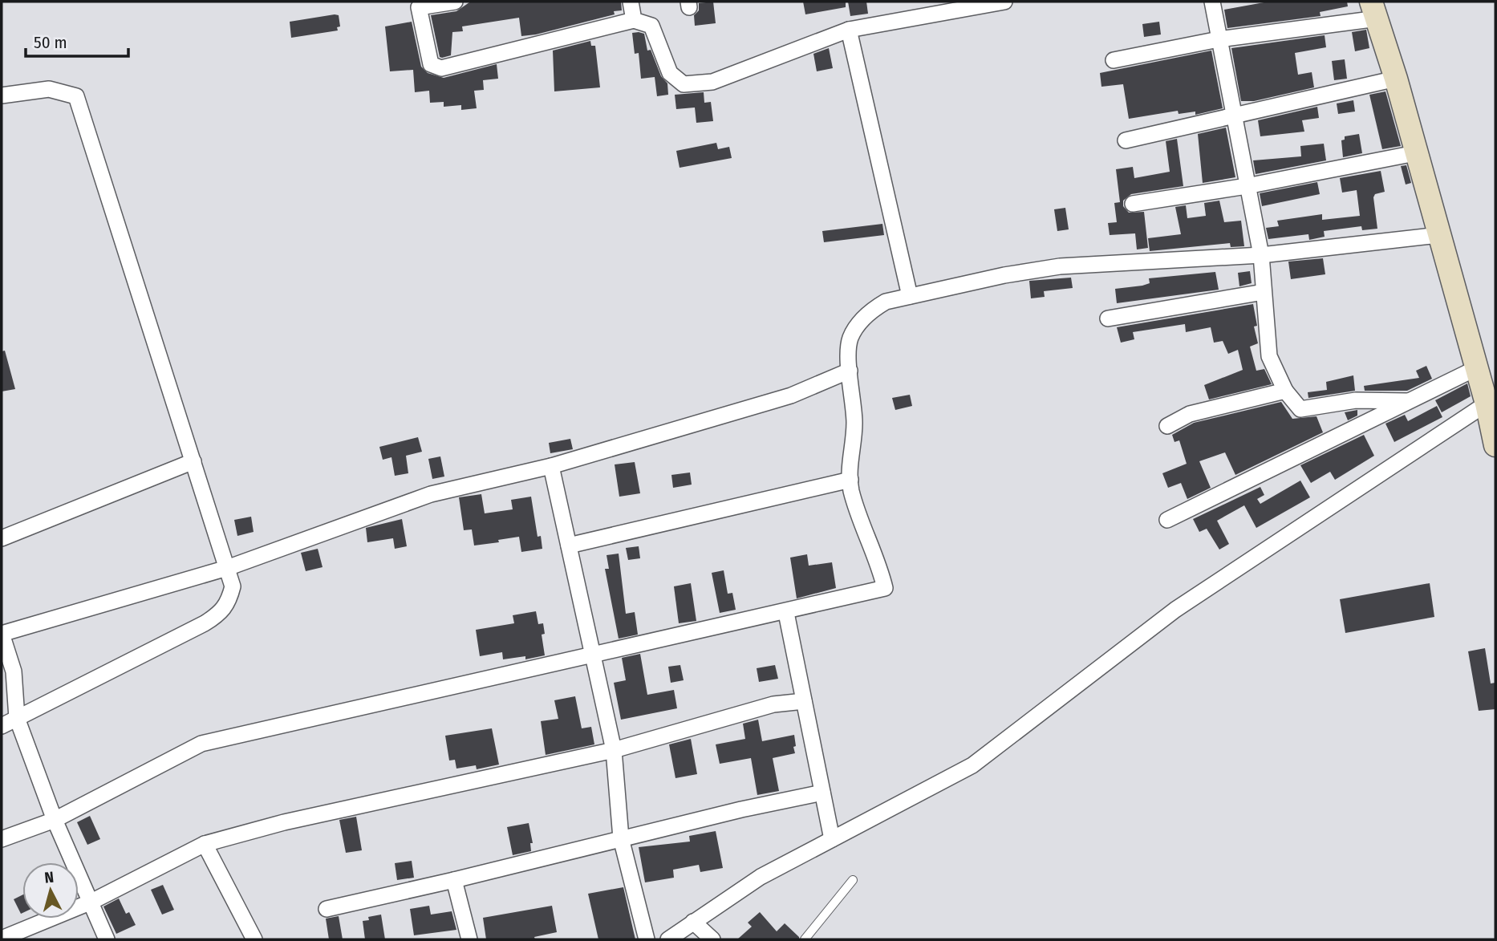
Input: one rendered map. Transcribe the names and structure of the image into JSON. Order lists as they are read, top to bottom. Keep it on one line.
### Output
{"scale_bar":"50 m","north":"top"}
